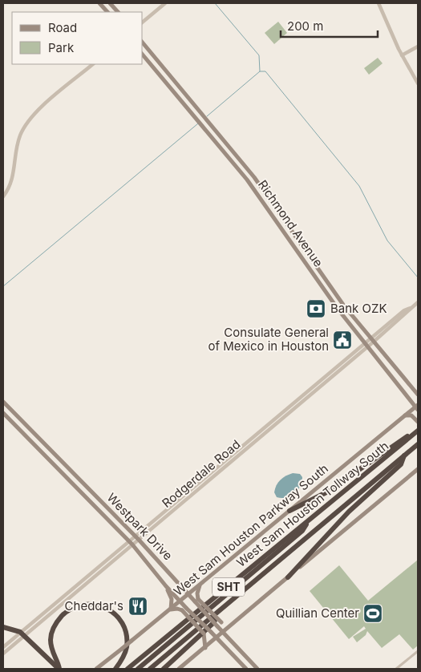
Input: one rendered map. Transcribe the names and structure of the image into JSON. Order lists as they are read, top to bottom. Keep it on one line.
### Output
{"streets":{"highway":["West Sam Houston Tollway South","SHT"],"main road":["Richmond Avenue","Westpark Drive","West Sam Houston Parkway South"],"street":["Rodgerdale Road"]},"crossings":[["Richmond Avenue","Rodgerdale Road"],["Richmond Avenue","West Sam Houston Parkway South"],["Rodgerdale Road","Westpark Drive"],["Westpark Drive","West Sam Houston Parkway South"]],"places":{"bank":["Bank OZK"],"public building":["Consulate General of Mexico in Houston"],"restaurant":["Cheddar's"],"sports":["Quillian Center"]},"legend":["Road","Park"],"scale_bar":"200 m"}
